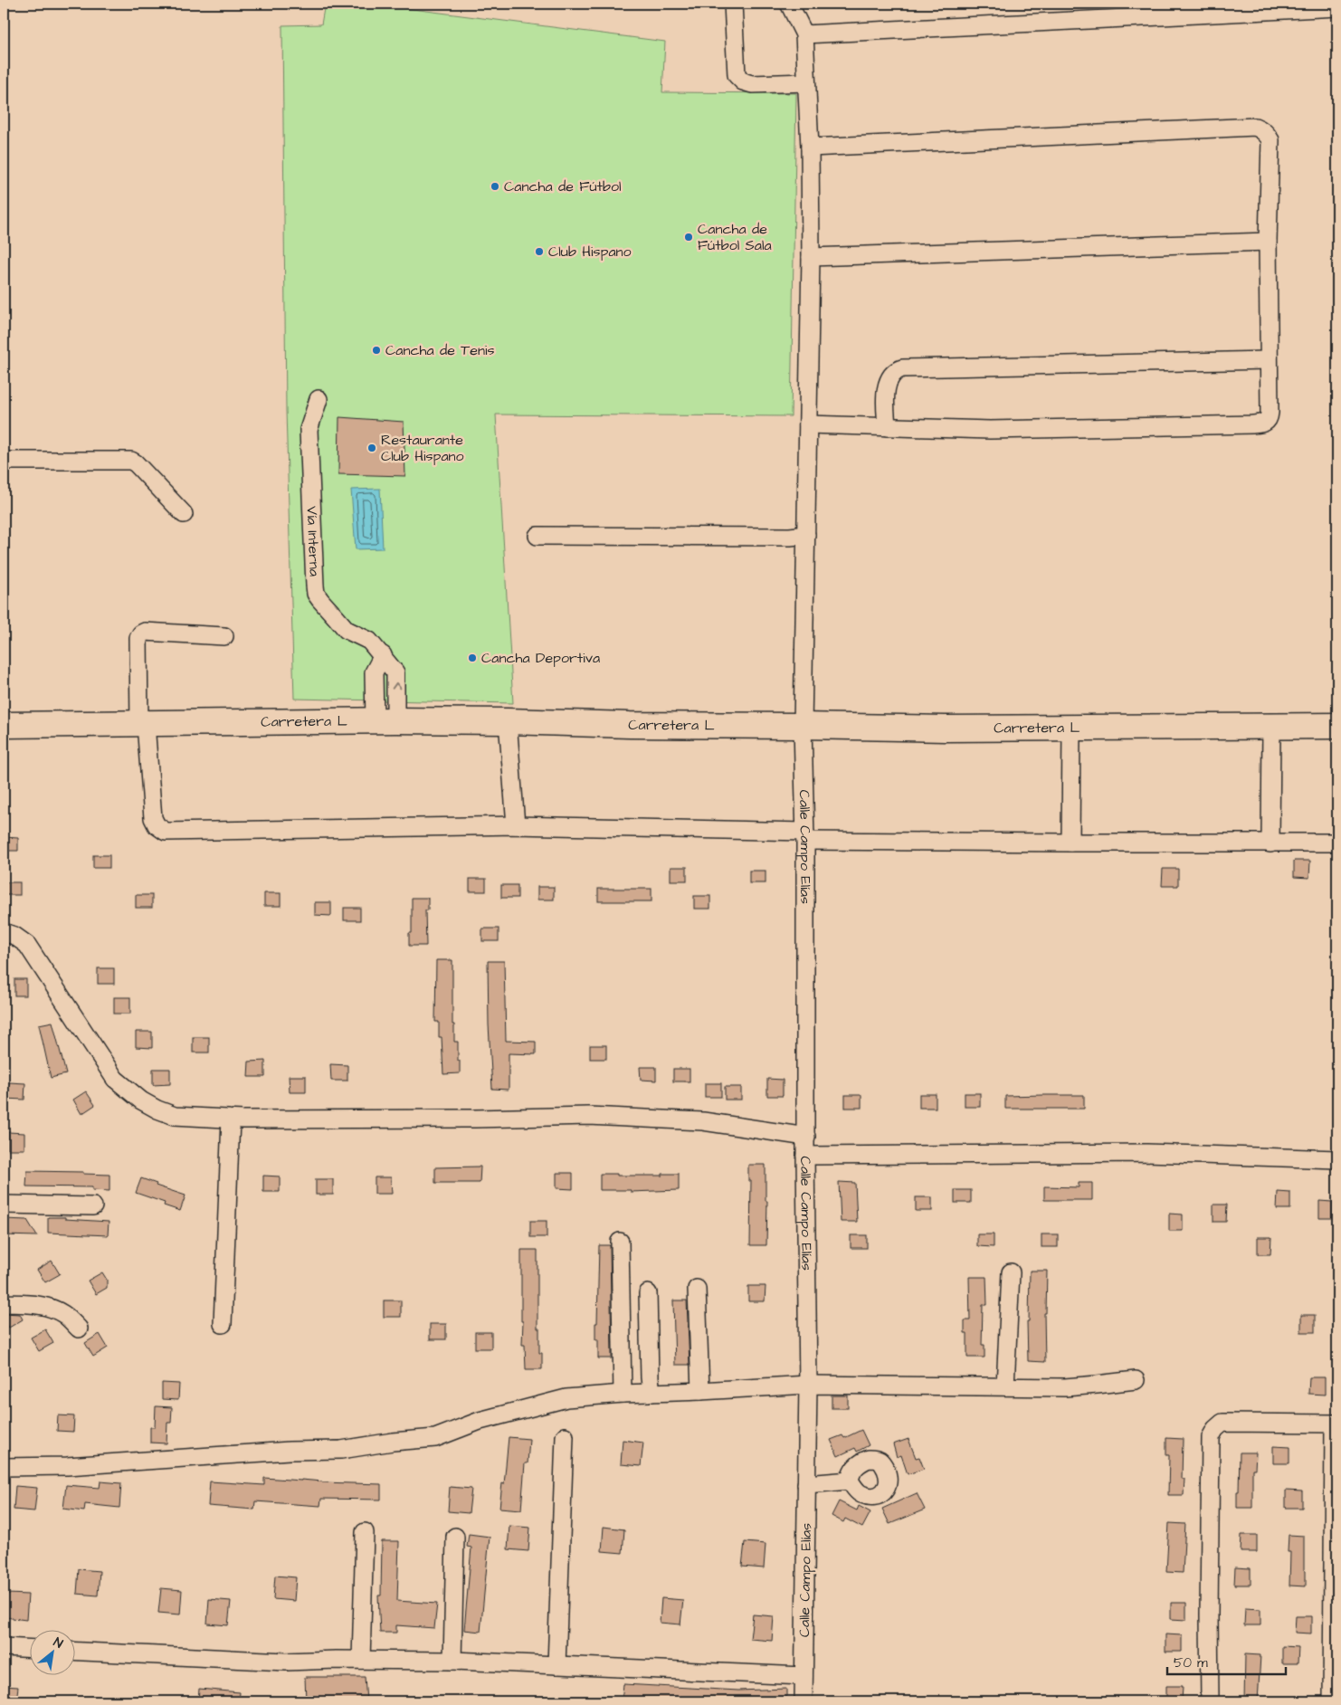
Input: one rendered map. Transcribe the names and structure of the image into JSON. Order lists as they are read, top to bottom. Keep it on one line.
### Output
{"streets":{"street":["Vía Interna","Carretera L","Calle Campo Elías"]},"crossings":[["Vía Interna","Carretera L"],["Carretera L","Calle Campo Elías"]],"places":["Cancha de Fútbol","Cancha de Fútbol Sala","Club Hispano","Cancha de Tenis","Restaurante Club Hispano","Cancha Deportiva"],"scale_bar":"50 m","north":"top right"}
